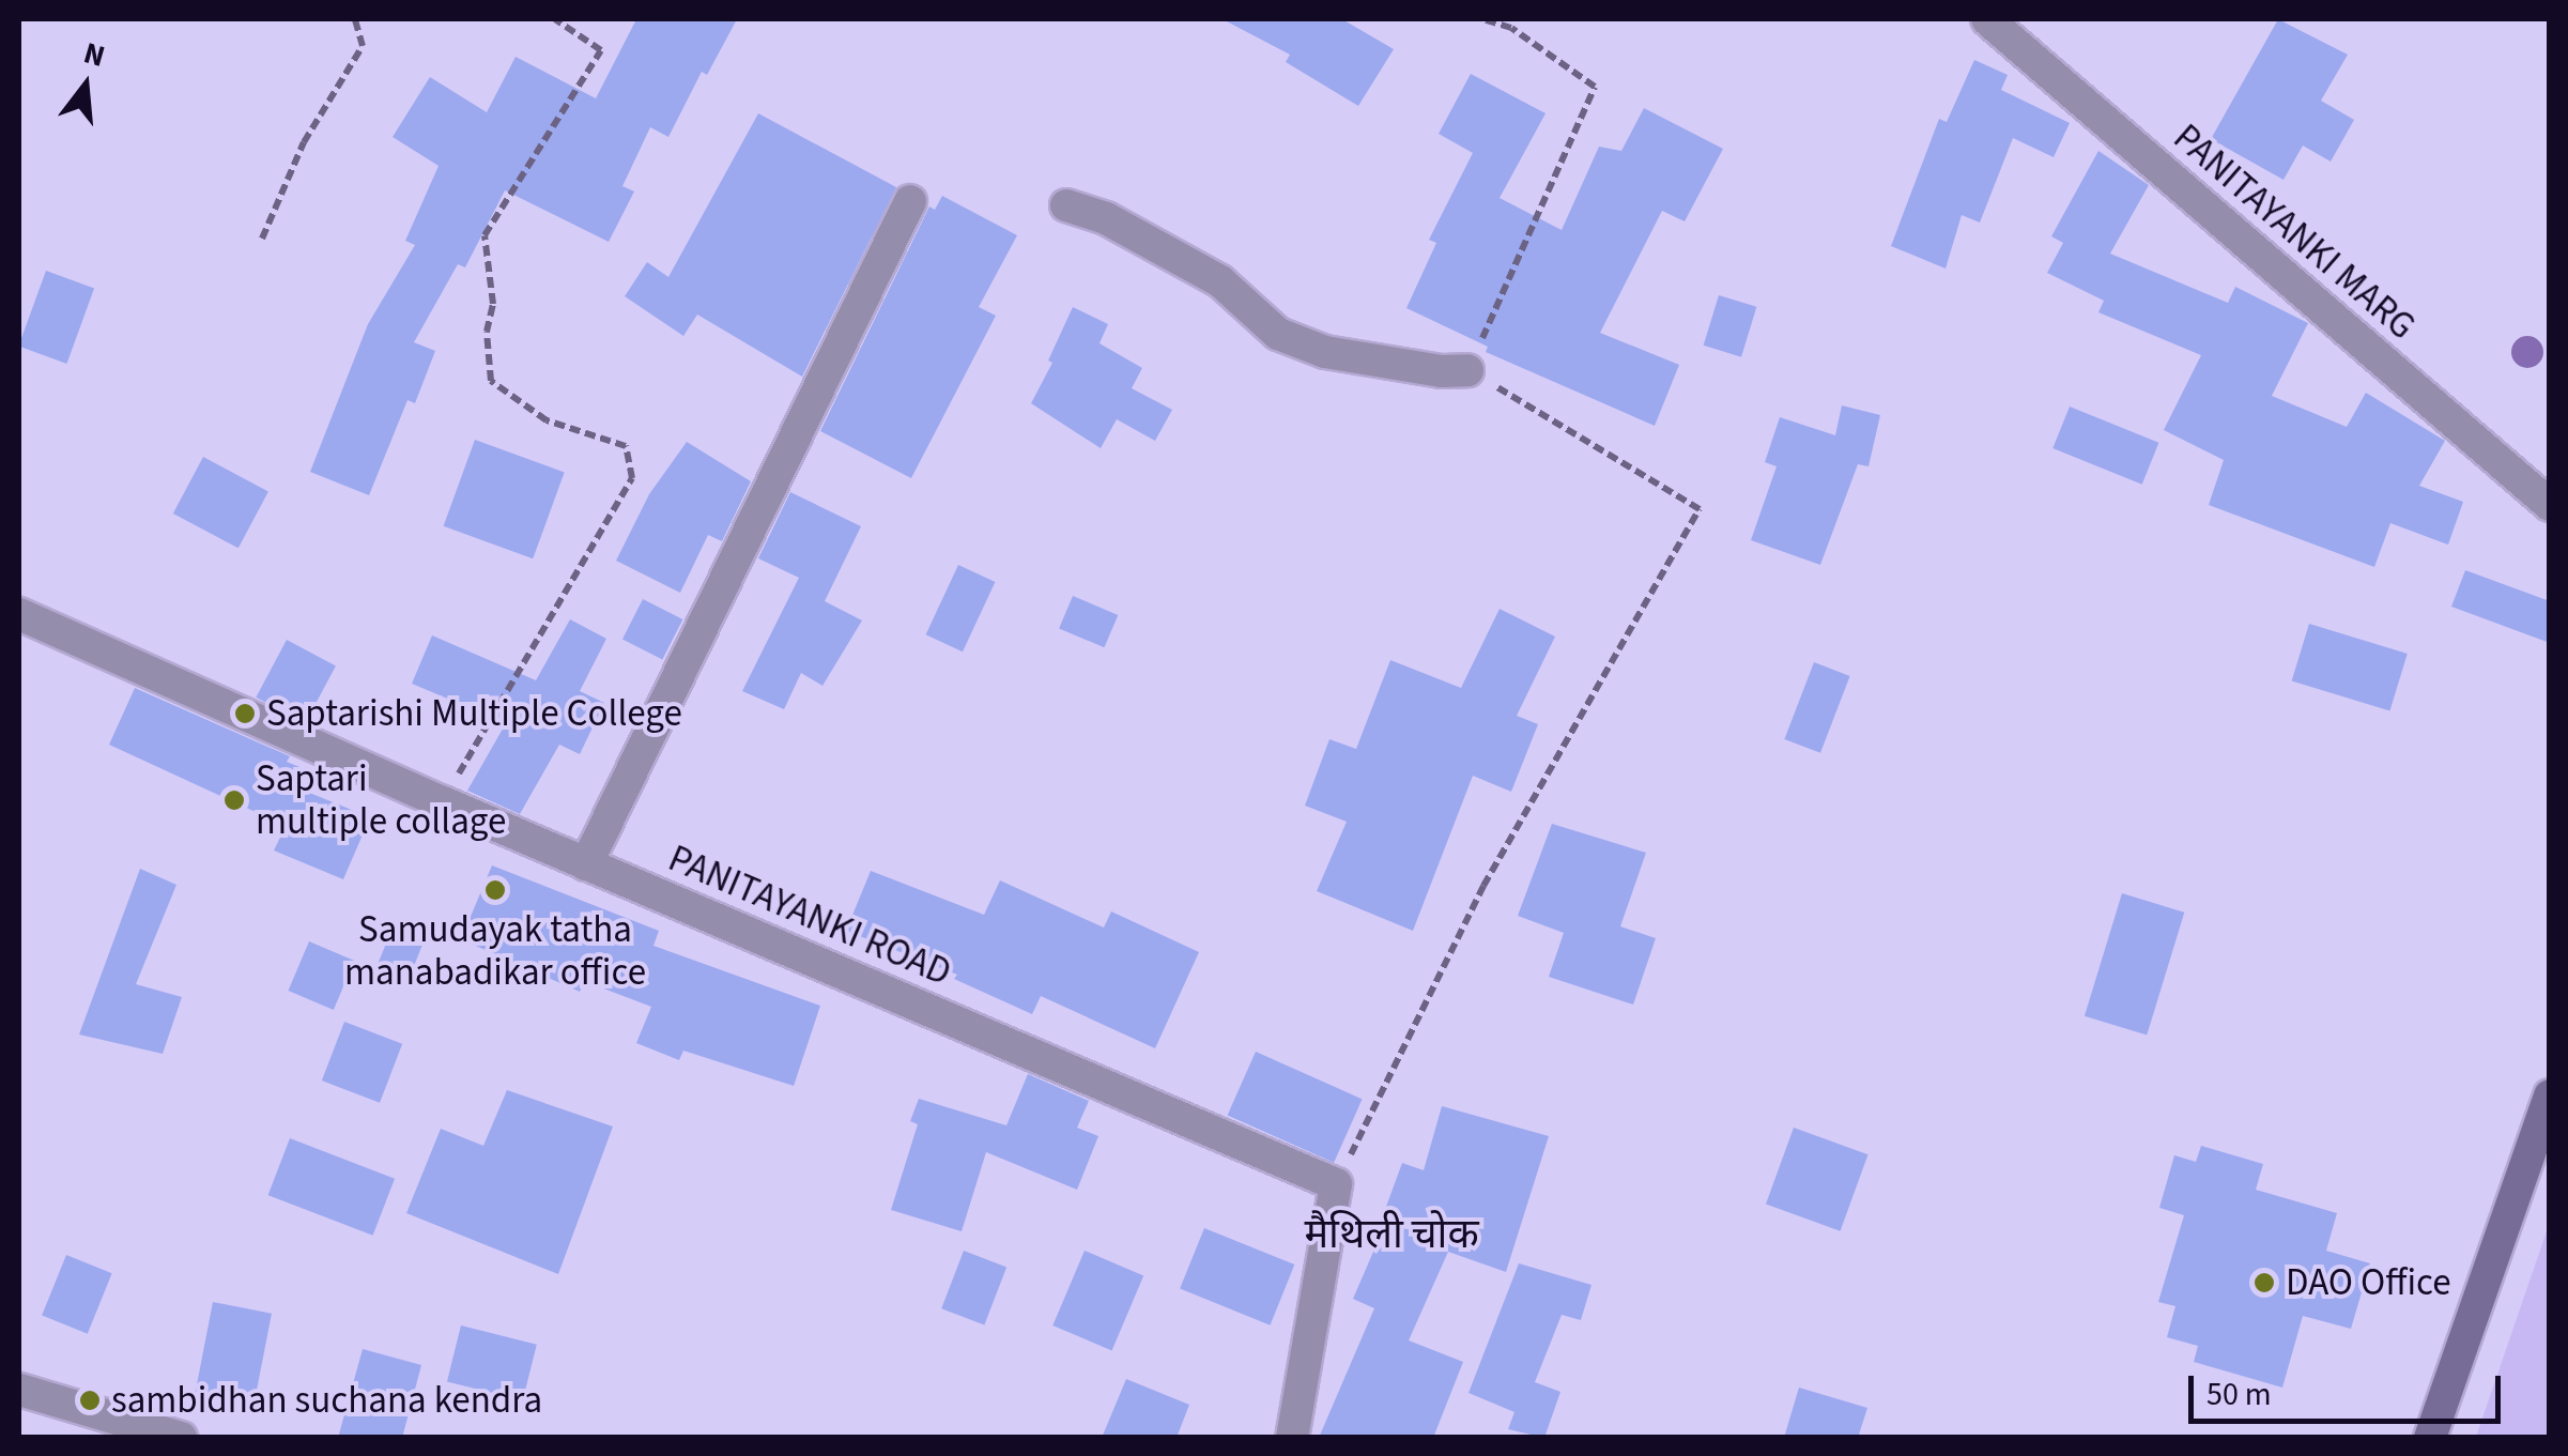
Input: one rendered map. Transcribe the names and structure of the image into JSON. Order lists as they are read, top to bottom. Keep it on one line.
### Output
{"streets":{"street":["PANITAYANKI MARG","PANITAYANKI ROAD"]},"districts":["मैथिली चोक"],"places":["Saptarishi Multiple College","Saptari multiple collage","Samudayak tatha manabadikar office","DAO Office","sambidhan suchana kendra"],"scale_bar":"50 m","north":"top"}
